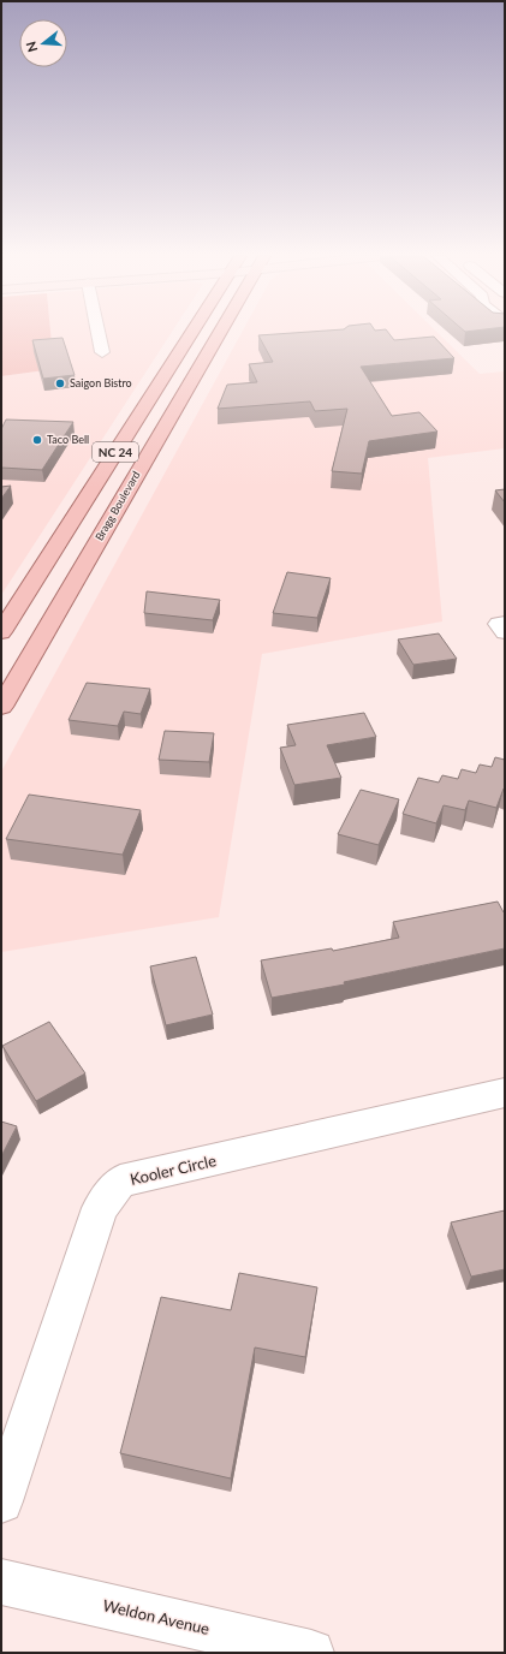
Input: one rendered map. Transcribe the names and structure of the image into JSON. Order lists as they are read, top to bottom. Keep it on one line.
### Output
{"streets":{"main road":["NC 24","Bragg Boulevard"],"street":["Kooler Circle","Weldon Avenue"]},"places":["Saigon Bistro","Taco Bell"],"north":"left"}
